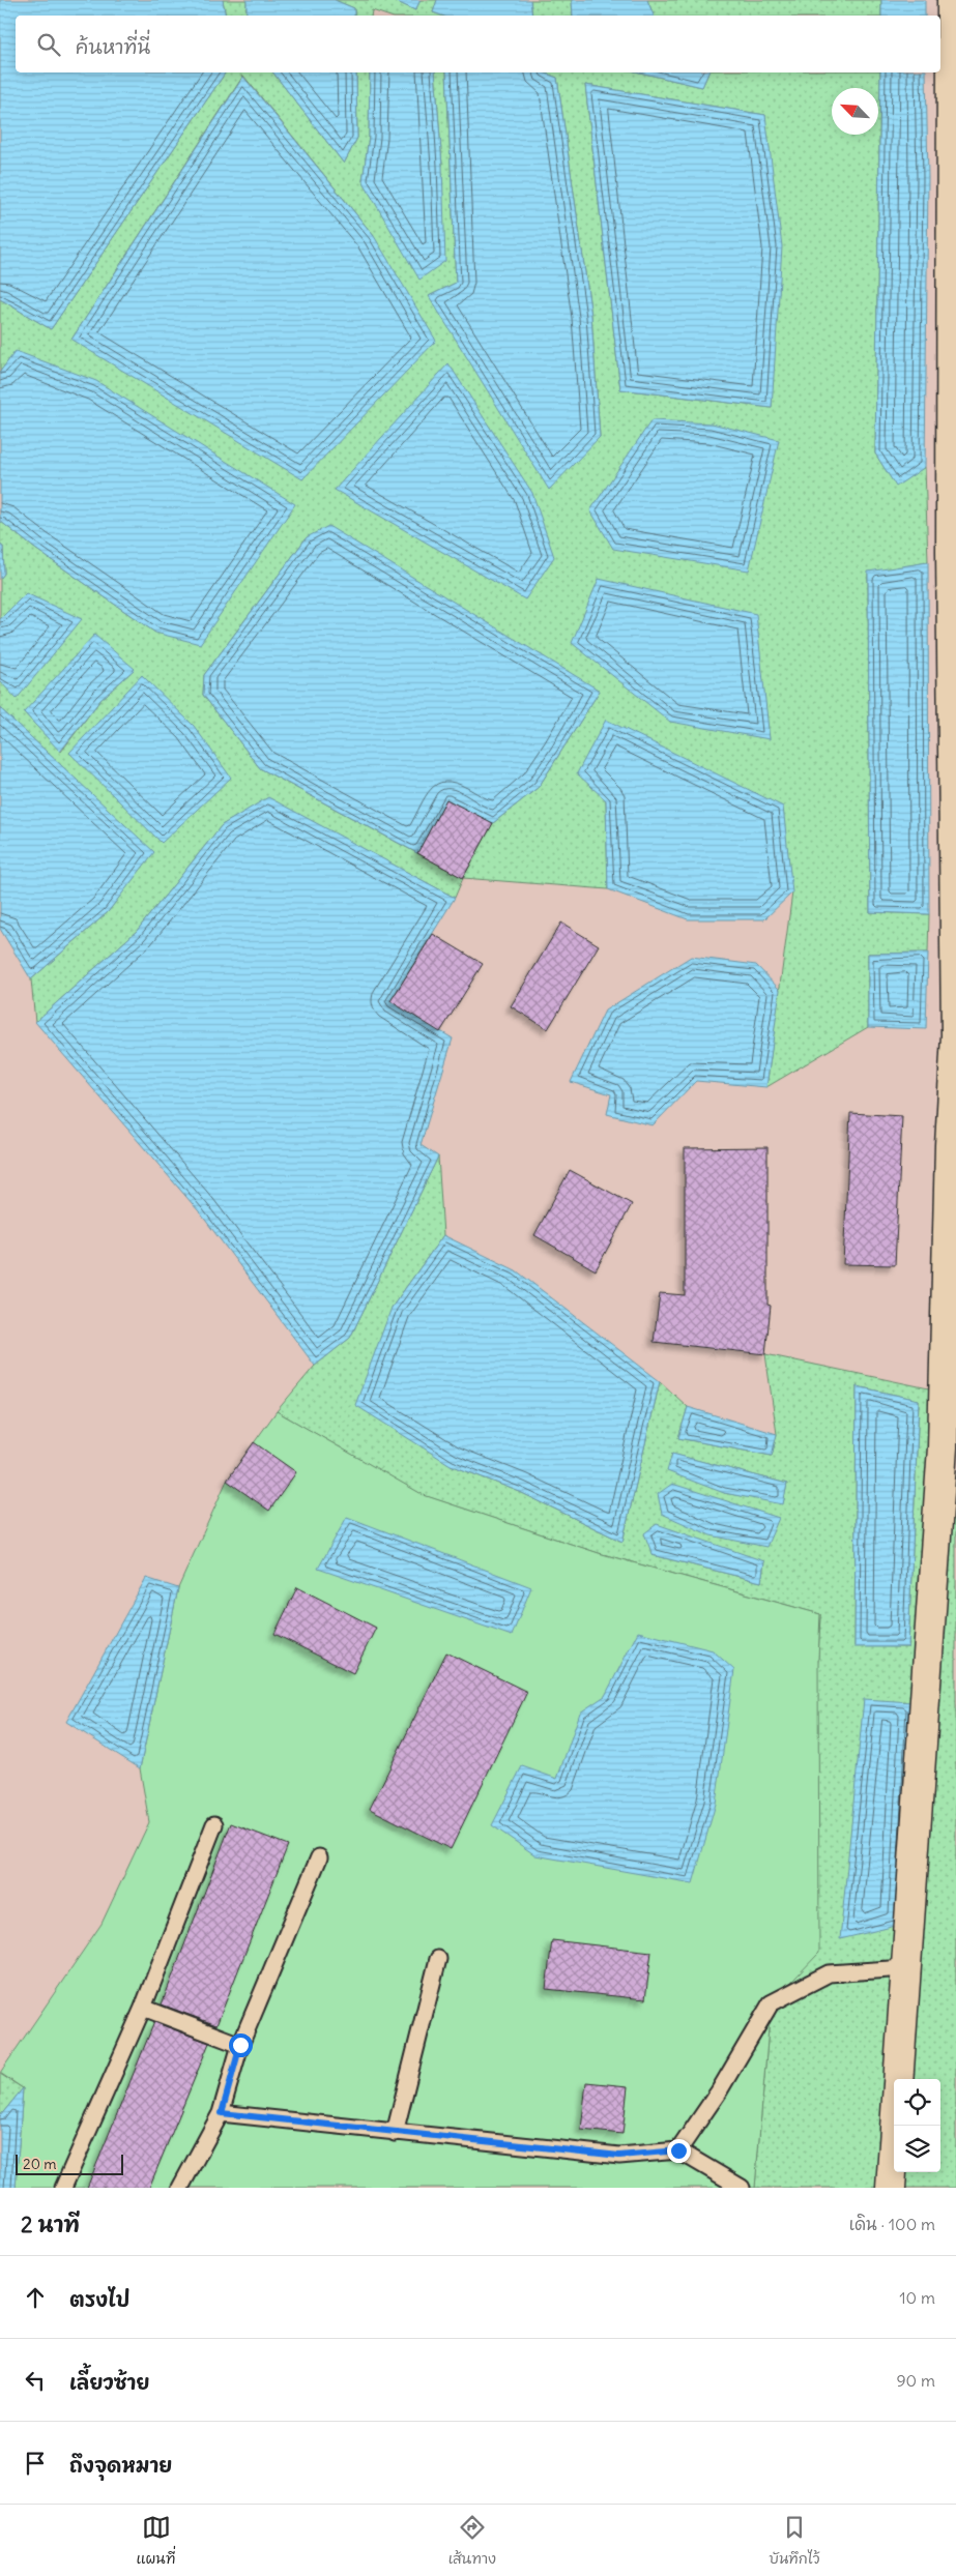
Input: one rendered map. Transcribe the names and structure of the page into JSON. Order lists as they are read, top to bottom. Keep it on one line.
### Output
{"scale_bar":"20 m","north":"top left","page":{"search":"ค้นหาที่นี่","scale":"20 m","heading":["2 นาที","เดิน · 100 m"],"list":[["ตรงไป","10 m"],["เลี้ยวซ้าย","90 m"],"ถึงจุดหมาย"],"nav":["แผนที่","เส้นทาง","บันทึกไว้"]}}
